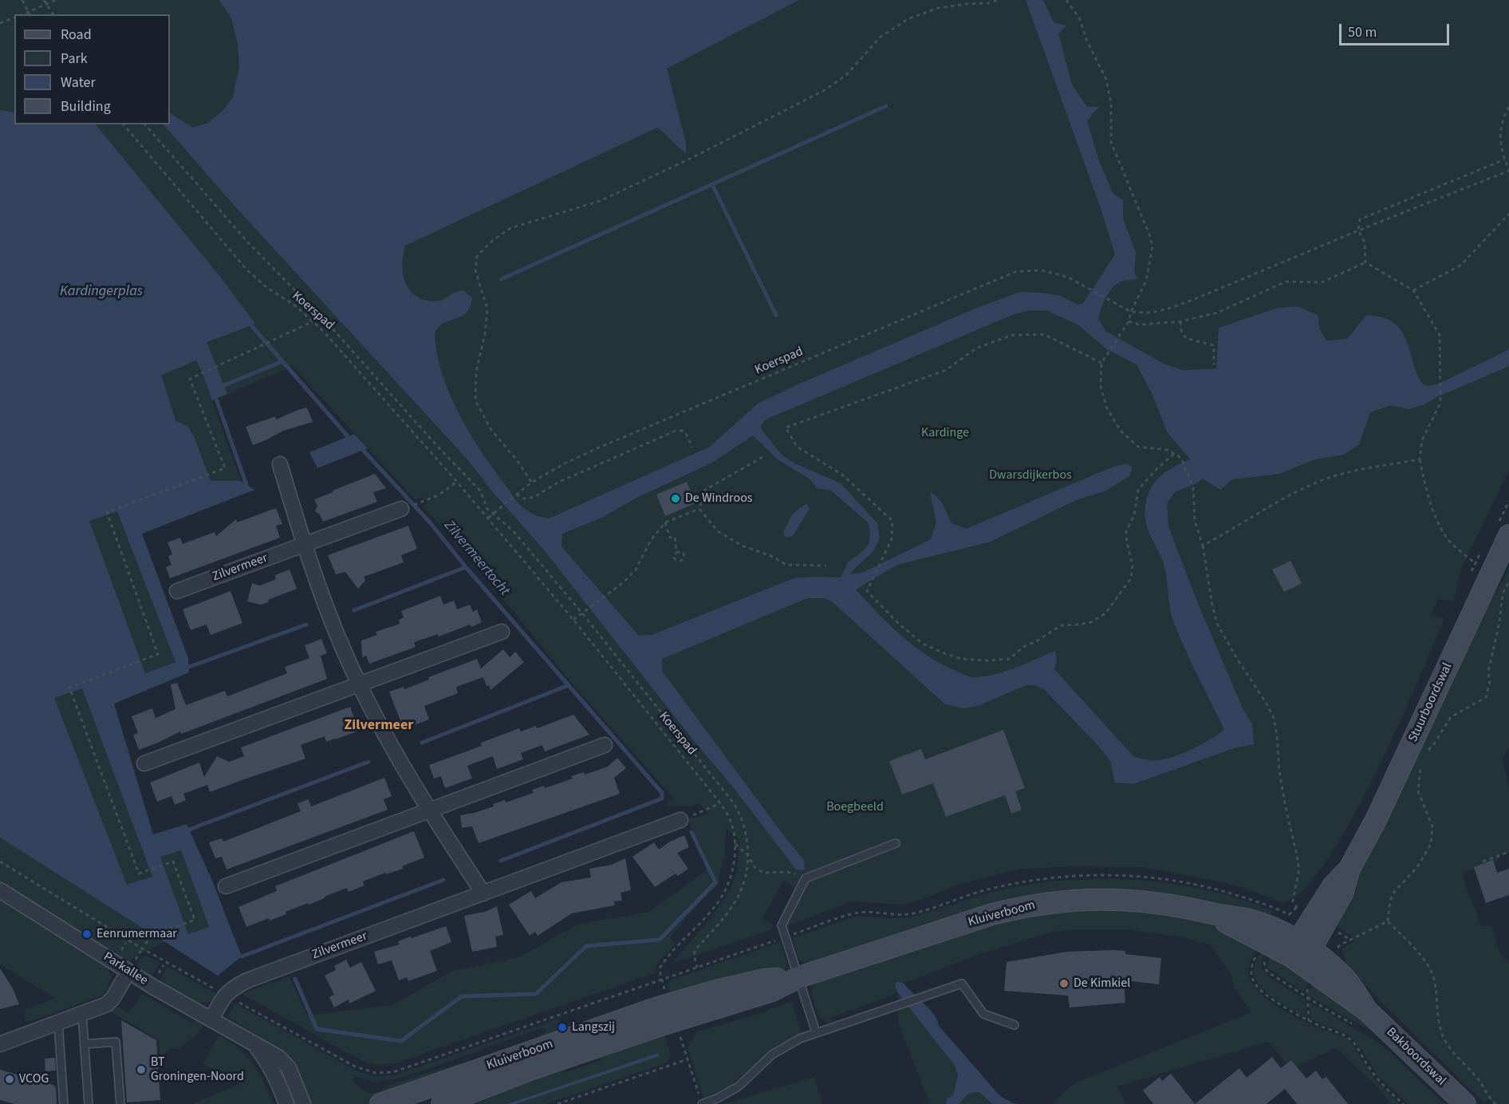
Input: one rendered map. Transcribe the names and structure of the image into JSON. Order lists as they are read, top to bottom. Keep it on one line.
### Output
{"streets":{"main road":["Stuurboordswal","Kluiverboom","Bakboordswal"],"street":["Zilvermeer","Parkallee"],"path":["Koerspad"]},"crossings":[["Zilvermeer","Parkallee"],["Stuurboordswal","Kluiverboom"],["Stuurboordswal","Bakboordswal"],["Kluiverboom","Bakboordswal"]],"districts":["Zilvermeer"],"water":["Kardingerplas","Zilvermeertocht"],"parks":["Kardinge","Dwarsdijkerbos","Boegbeeld"],"places":["De Windroos","Eenrumermaar","De Kimkiel","Langszij","BT Groningen-Noord","VCOG"],"legend":["Road","Park","Water","Building"],"scale_bar":"50 m"}
